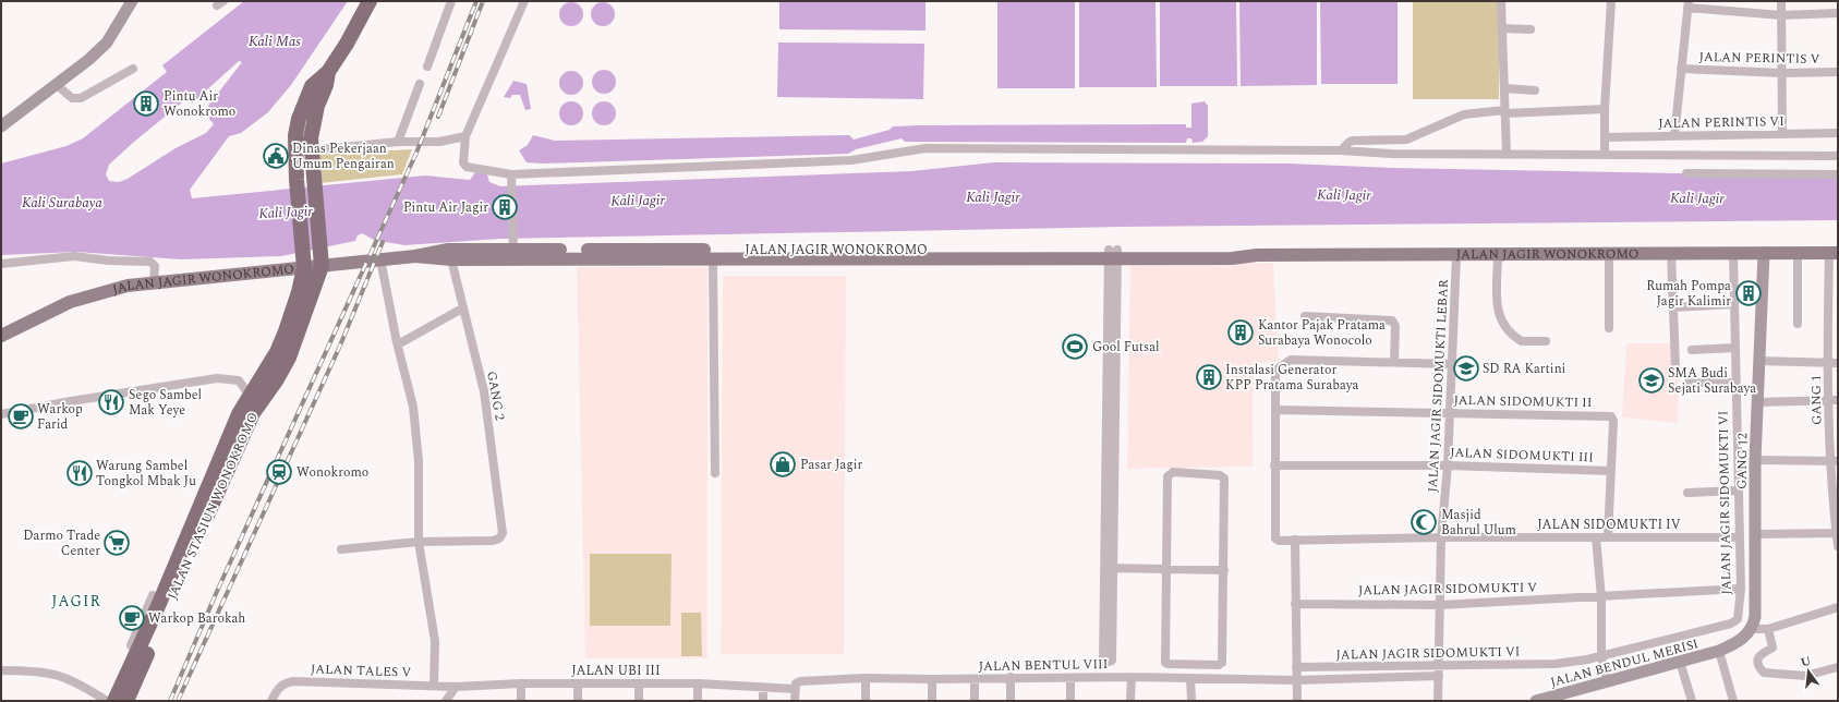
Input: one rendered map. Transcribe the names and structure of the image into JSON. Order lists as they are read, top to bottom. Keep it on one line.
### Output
{"streets":{"highway":["JALAN STASIUN WONOKROMO"],"main road":["JALAN JAGIR WONOKROMO"],"street":["JALAN PERINTIS V","JALAN PERINTIS VI","JALAN JAGIR SIDOMUKTI LEBAR","GANG 2","GANG 1","JALAN SIDOMUKTI II","JALAN SIDOMUKTI III","GANG 12","JALAN JAGIR SIDOMUKTI VI","JALAN SIDOMUKTI IV","JALAN JAGIR SIDOMUKTI V","JALAN BENDUL MERISI","JALAN BENTUL VIII","JALAN TALES V","JALAN UBI III"]},"crossings":[["JALAN JAGIR WONOKROMO","JALAN JAGIR SIDOMUKTI LEBAR"],["JALAN JAGIR WONOKROMO","GANG 2"],["JALAN JAGIR WONOKROMO","GANG 1"],["JALAN JAGIR WONOKROMO","GANG 12"],["JALAN JAGIR WONOKROMO","JALAN JAGIR SIDOMUKTI VI"],["JALAN JAGIR WONOKROMO","JALAN STASIUN WONOKROMO"],["JALAN JAGIR SIDOMUKTI LEBAR","JALAN SIDOMUKTI II"],["JALAN JAGIR SIDOMUKTI LEBAR","JALAN SIDOMUKTI III"],["JALAN JAGIR SIDOMUKTI LEBAR","JALAN JAGIR SIDOMUKTI VI"],["JALAN JAGIR SIDOMUKTI LEBAR","JALAN SIDOMUKTI IV"],["JALAN JAGIR SIDOMUKTI LEBAR","JALAN JAGIR SIDOMUKTI V"],["JALAN SIDOMUKTI II","JALAN SIDOMUKTI III"],["JALAN SIDOMUKTI III","JALAN SIDOMUKTI IV"],["JALAN JAGIR SIDOMUKTI VI","JALAN SIDOMUKTI IV"],["JALAN JAGIR SIDOMUKTI VI","JALAN JAGIR SIDOMUKTI V"],["JALAN JAGIR SIDOMUKTI VI","JALAN BENTUL VIII"],["JALAN BENTUL VIII","JALAN UBI III"],["JALAN TALES V","JALAN UBI III"]],"districts":["JAGIR"],"water":["Kali Mas","Kali Jagir","Kali Surabaya"],"places":{"building":["Pintu Air Wonokromo","Pintu Air Jagir","Rumah Pompa Jagir Kalimir","Kantor Pajak Pratama Surabaya Wonocolo","Instalasi Generator KPP Pratama Surabaya"],"public building":["Dinas Pekerjaan Umum Pengairan"],"sports":["Gool Futsal"],"school or university":["SD RA Kartini","SMA Budi Sejati Surabaya"],"restaurant":["Sego Sambel Mak Yeye","Warung Sambel Tongkol Mbak Ju"],"cafe":["Warkop Farid","Warkop Barokah"],"shop":["Pasar Jagir"],"station":["Wonokromo"],"mosque":["Masjid Bahrul Ulum"],"supermarket":["Darmo Trade Center"]},"north":"top"}
